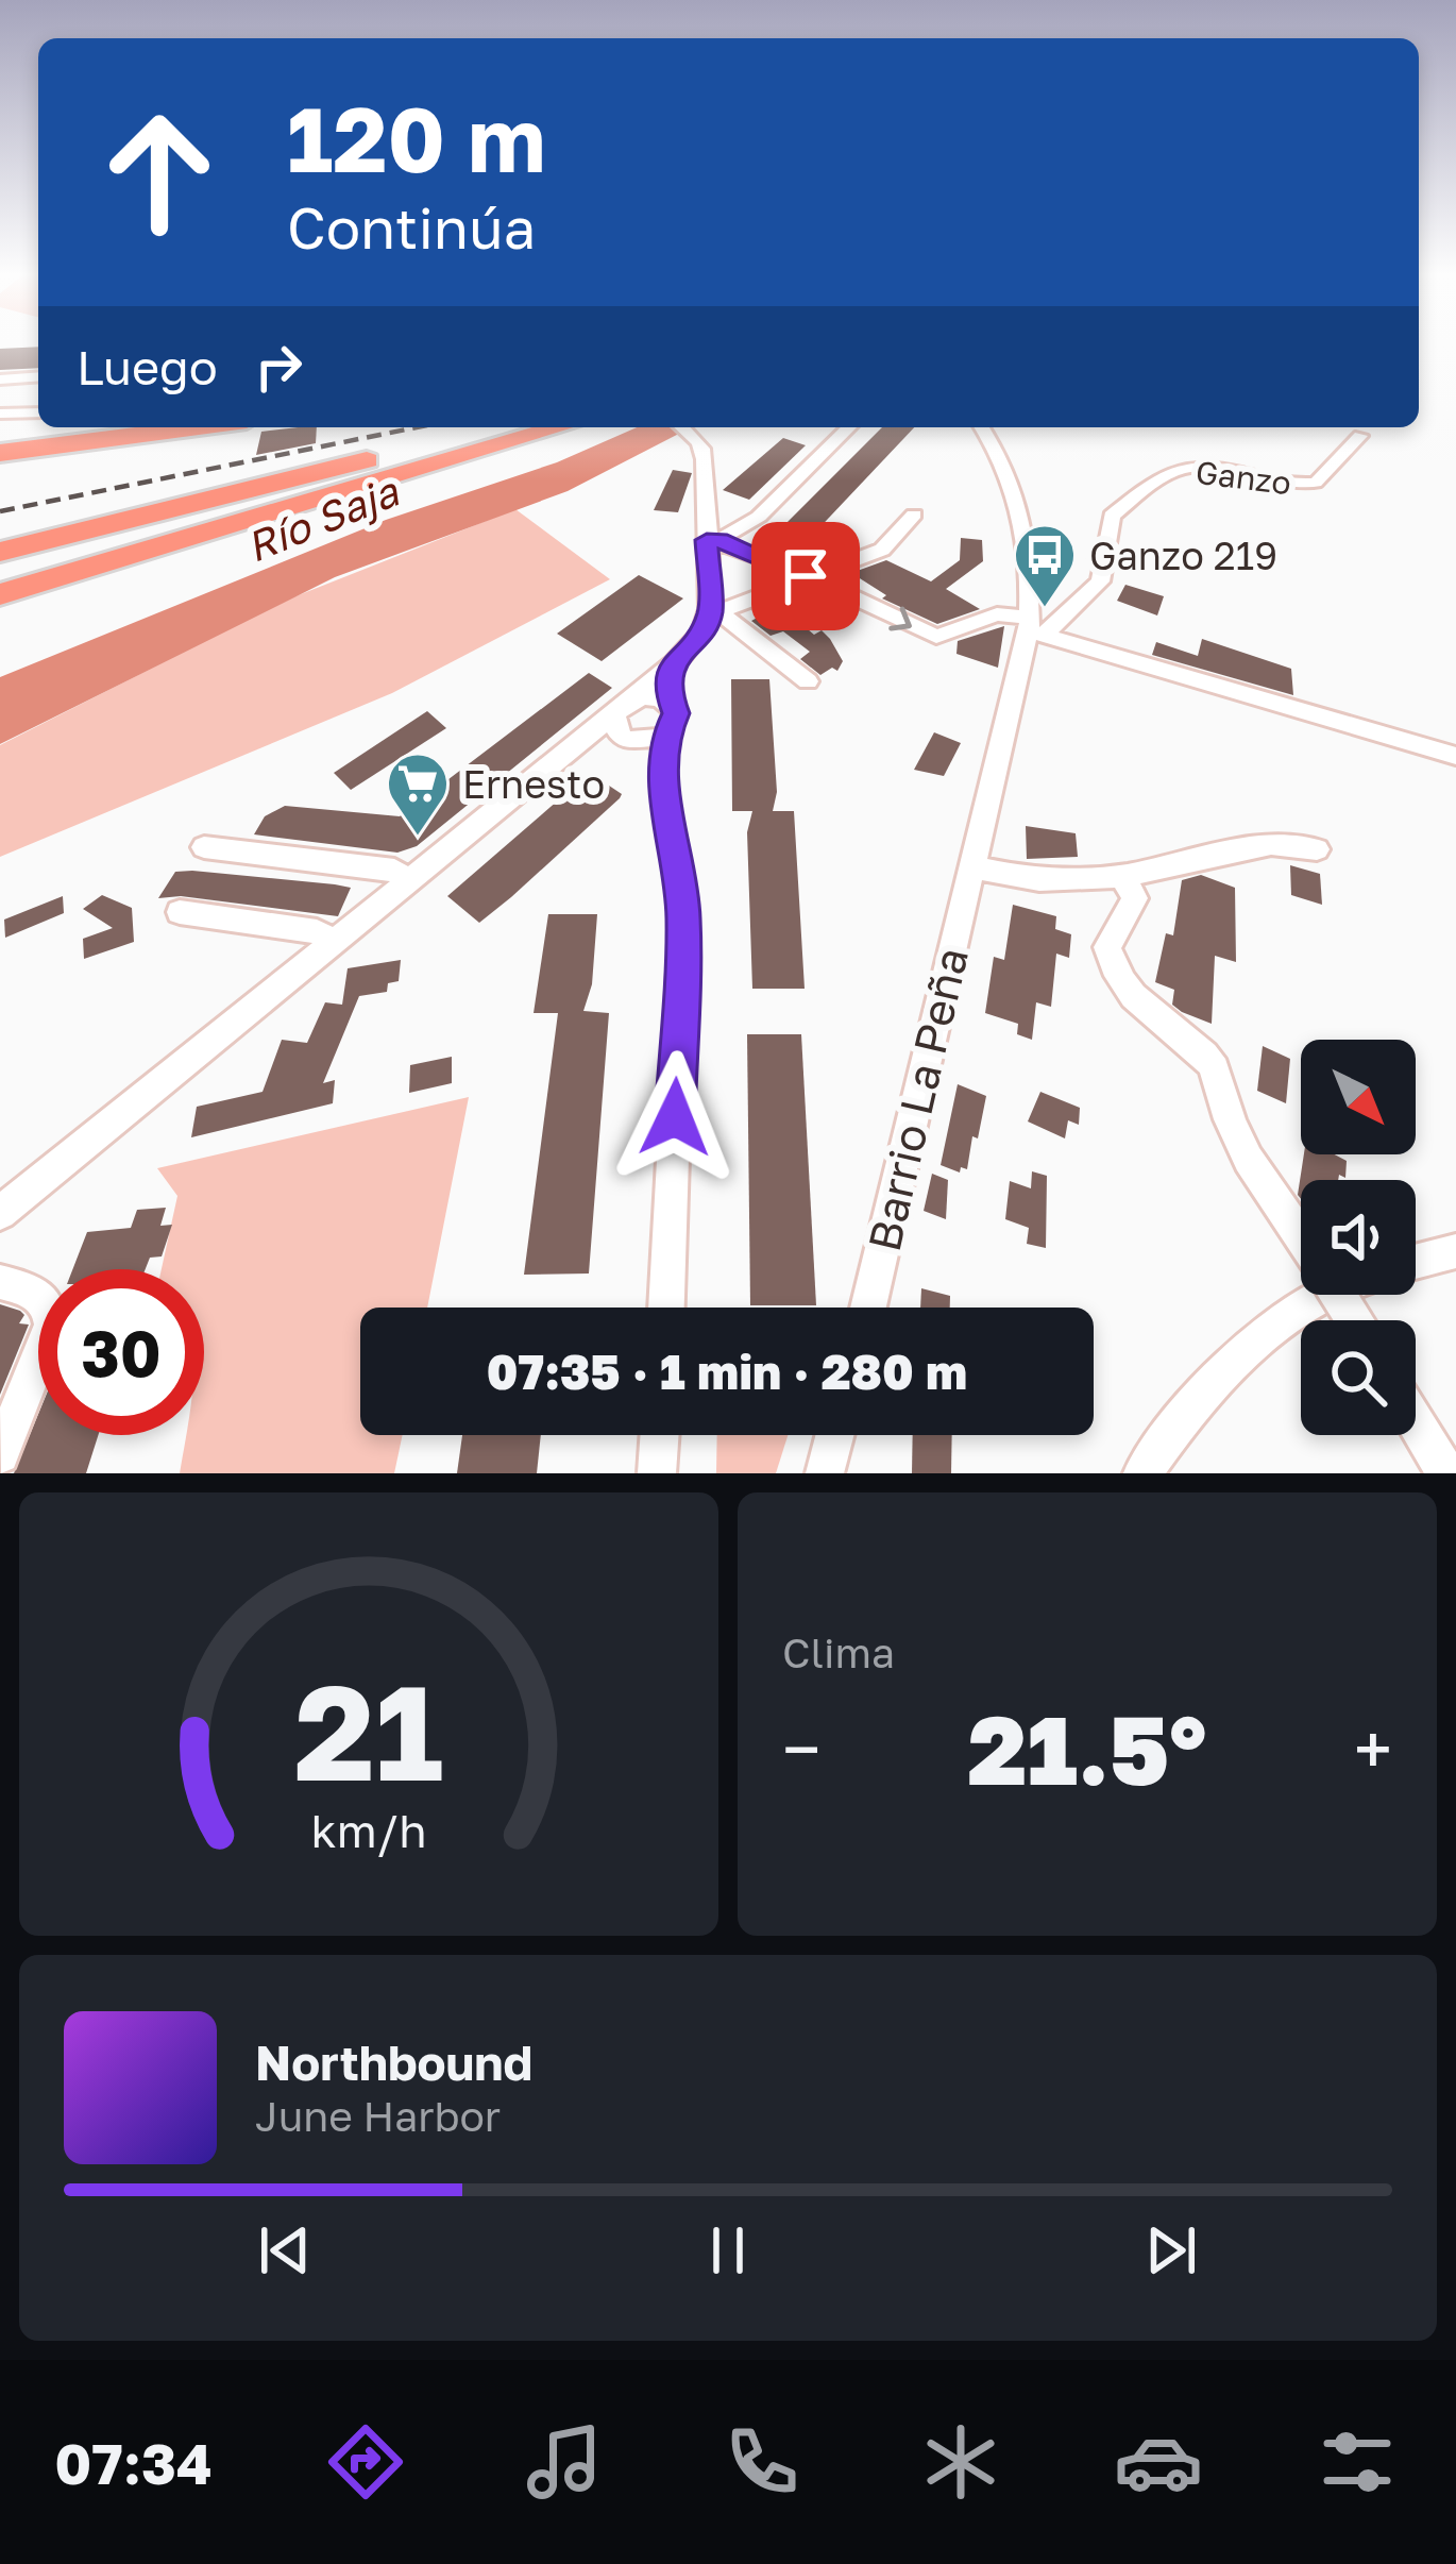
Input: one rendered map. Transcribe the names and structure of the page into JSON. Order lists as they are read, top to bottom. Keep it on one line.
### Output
{"streets":{"street":["Ganzo","Barrio La Peña"]},"crossings":[["Ganzo","Barrio La Peña"]],"water":["Río Saja"],"places":{"bus stop":["Ganzo 219"],"supermarket":["Ernesto"]},"north":"bottom right","page":{"turn":["120 m","Continúa"],"then":"Luego","limit":"30","trip":"07:35 · 1 min · 280 m","tile":"Clima","heat":["−","21.5°","+"],"song":["Northbound","June Harbor"],"tabs":"07:34","gauge":["21","km/h"]}}
